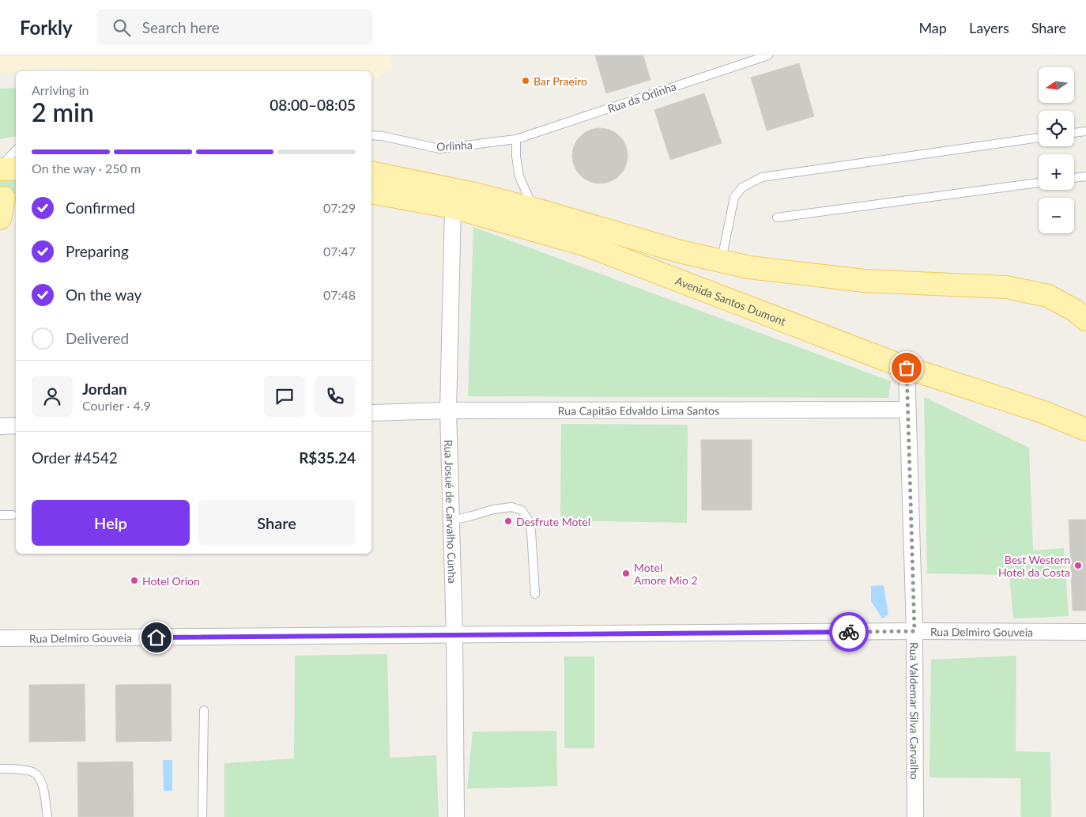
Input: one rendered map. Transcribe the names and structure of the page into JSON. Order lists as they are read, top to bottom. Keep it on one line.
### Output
{"streets":{"main road":["Avenida Santos Dumont"],"street":["Rua Capitão Edvaldo Lima Santos","Rua Josué de Carvalho Cunha","Rua Delmiro Gouveia","Rua Valdemar Silva Carvalho"],"lane":["Rua da Orlinha","Orlinha"]},"crossings":[["Rua da Orlinha","Orlinha"],["Avenida Santos Dumont","Rua Josué de Carvalho Cunha"],["Avenida Santos Dumont","Rua Valdemar Silva Carvalho"],["Rua Capitão Edvaldo Lima Santos","Rua Josué de Carvalho Cunha"],["Rua Capitão Edvaldo Lima Santos","Rua Valdemar Silva Carvalho"],["Rua Josué de Carvalho Cunha","Rua Delmiro Gouveia"],["Rua Delmiro Gouveia","Rua Valdemar Silva Carvalho"]],"places":["Bar Praeiro","Desfrute Motel","Best Western Hotel da Costa","Motel Amore Mio 2","Hotel Orion"],"north":"left","page":{"header":"Forkly","search":"Search here","nav":["Map","Layers","Share"],"map_buttons":["+","−"],"heading":["2 min","Arriving in","08:00–08:05"],"panel":["Jordan","Courier · 4.9","Order #4542","R$35.24"],"bar":"On the way · 250 m","list":[["Confirmed","07:29"],["Preparing","07:47"],["On the way","07:48"],"Delivered"],"buttons":["Help","Share"]}}
